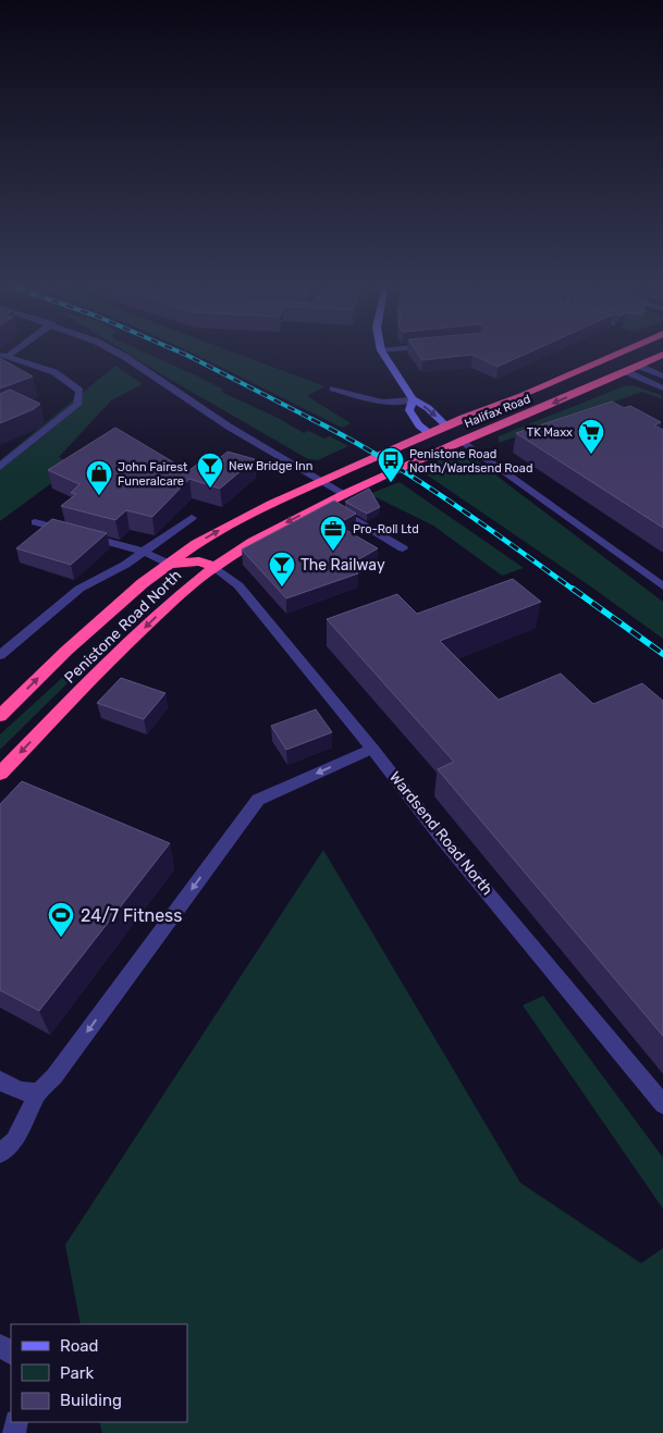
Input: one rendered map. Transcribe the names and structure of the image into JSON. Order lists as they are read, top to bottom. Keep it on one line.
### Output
{"streets":{"highway":["Halifax Road","Penistone Road North"],"street":["Wardsend Road North"]},"crossings":[["Halifax Road","Penistone Road North"],["Penistone Road North","Wardsend Road North"]],"places":{"supermarket":["TK Maxx"],"bus stop":["Penistone Road North/Wardsend Road"],"bar":["New Bridge Inn","The Railway"],"shop":["John Fairest Funeralcare"],"office":["Pro-Roll Ltd"],"sports":["24/7 Fitness"]},"legend":["Road","Park","Building"]}
